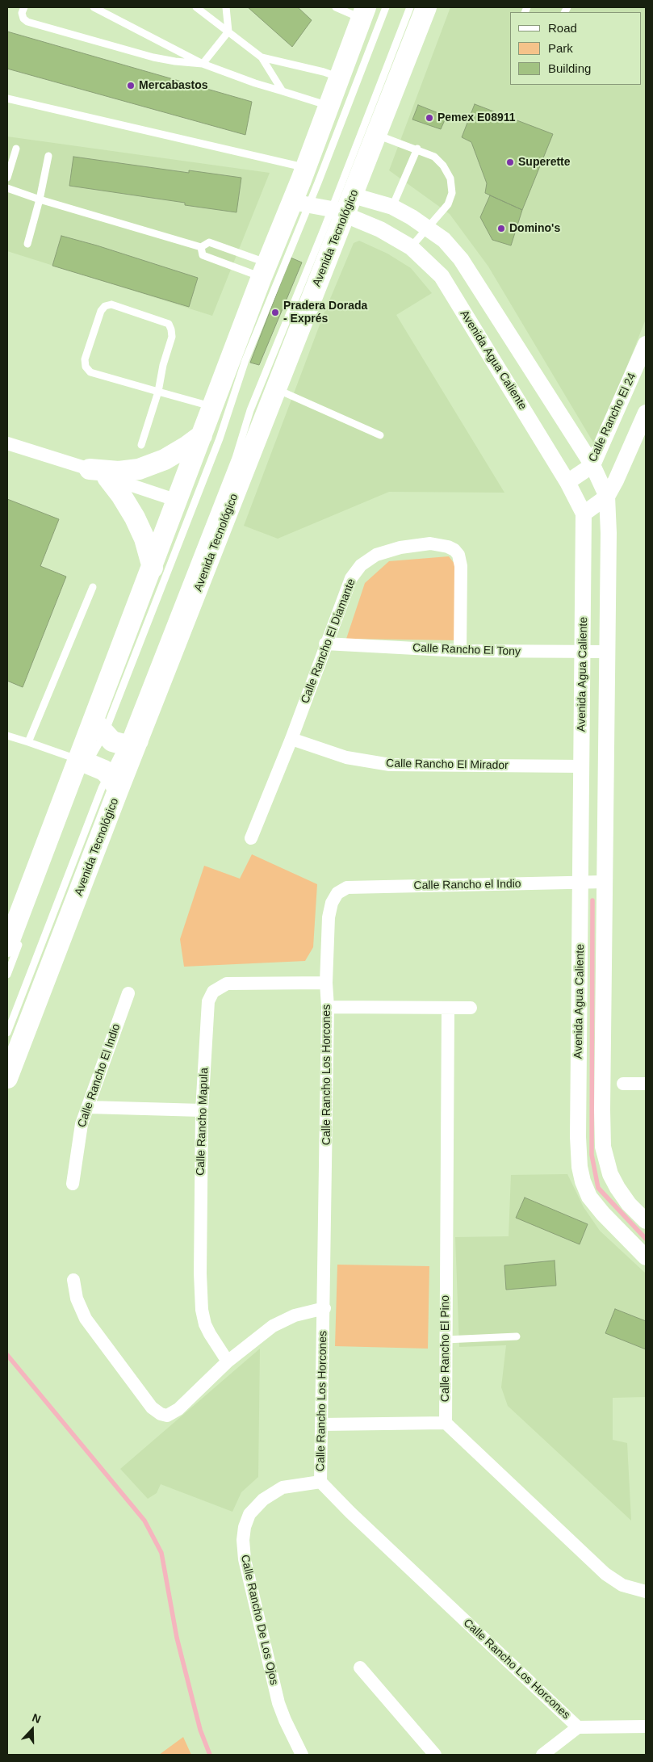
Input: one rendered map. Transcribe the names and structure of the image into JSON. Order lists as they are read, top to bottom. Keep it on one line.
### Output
{"streets":{"main road":["Avenida Tecnológico"],"street":["Avenida Agua Caliente","Calle Rancho El 24","Calle Rancho El Diamante","Calle Rancho El Tony","Calle Rancho El Mirador","Calle Rancho el Indio","Calle Rancho Los Horcones","Calle Rancho El Indio","Calle Rancho Mapula","Calle Rancho El Pino","Calle Rancho De Los Ojos"]},"crossings":[["Avenida Tecnológico","Avenida Agua Caliente"],["Avenida Agua Caliente","Calle Rancho El 24"],["Avenida Agua Caliente","Calle Rancho El Tony"],["Avenida Agua Caliente","Calle Rancho El Mirador"],["Avenida Agua Caliente","Calle Rancho el Indio"],["Calle Rancho El Diamante","Calle Rancho El Tony"],["Calle Rancho El Diamante","Calle Rancho El Mirador"],["Calle Rancho el Indio","Calle Rancho Los Horcones"],["Calle Rancho Los Horcones","Calle Rancho Mapula"],["Calle Rancho Los Horcones","Calle Rancho De Los Ojos"]],"places":["Mercabastos","Pemex E08911","Superette","Domino's","Pradera Dorada - Exprés"],"legend":["Road","Park","Building"],"north":"top"}
